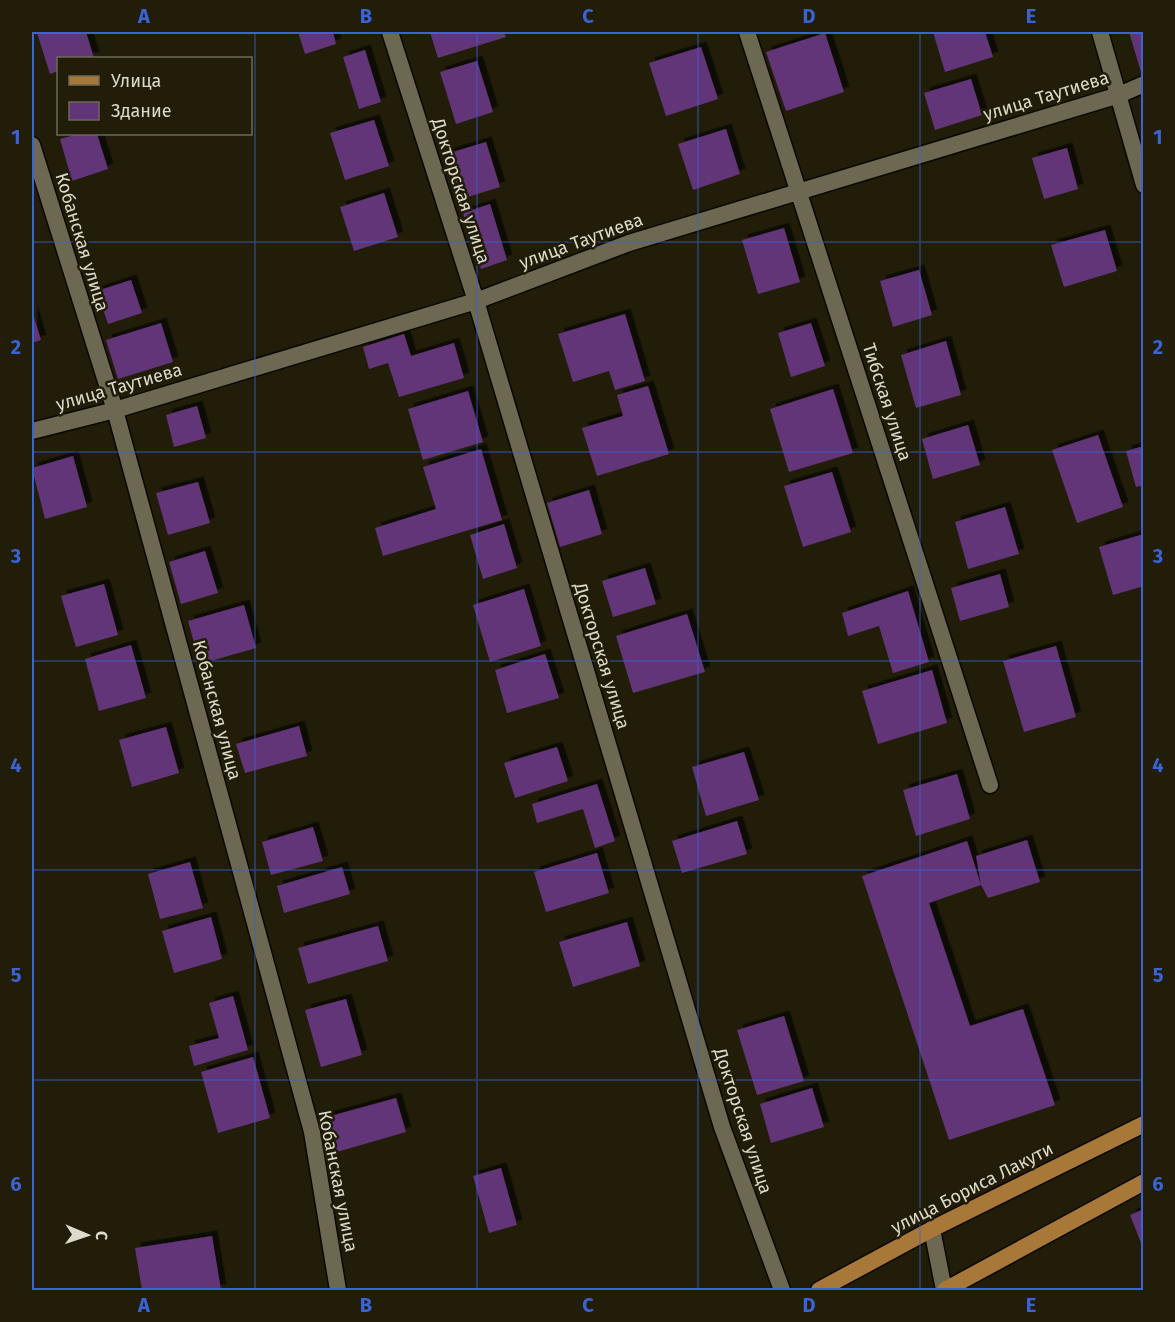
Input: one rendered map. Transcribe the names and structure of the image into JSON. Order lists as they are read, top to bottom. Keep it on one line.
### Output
{"streets":{"main road":["улица Бориса Лакути"],"street":["улица Таутиева","Докторская улица","Кобанская улица","Тибская улица"]},"crossings":[["улица Таутиева","Докторская улица"],["улица Таутиева","Кобанская улица"],["улица Таутиева","Тибская улица"]],"legend":["Улица","Здание"],"north":"right","grid":{"columns":["A","B","C","D","E"],"rows":["1","2","3","4","5","6"]}}
